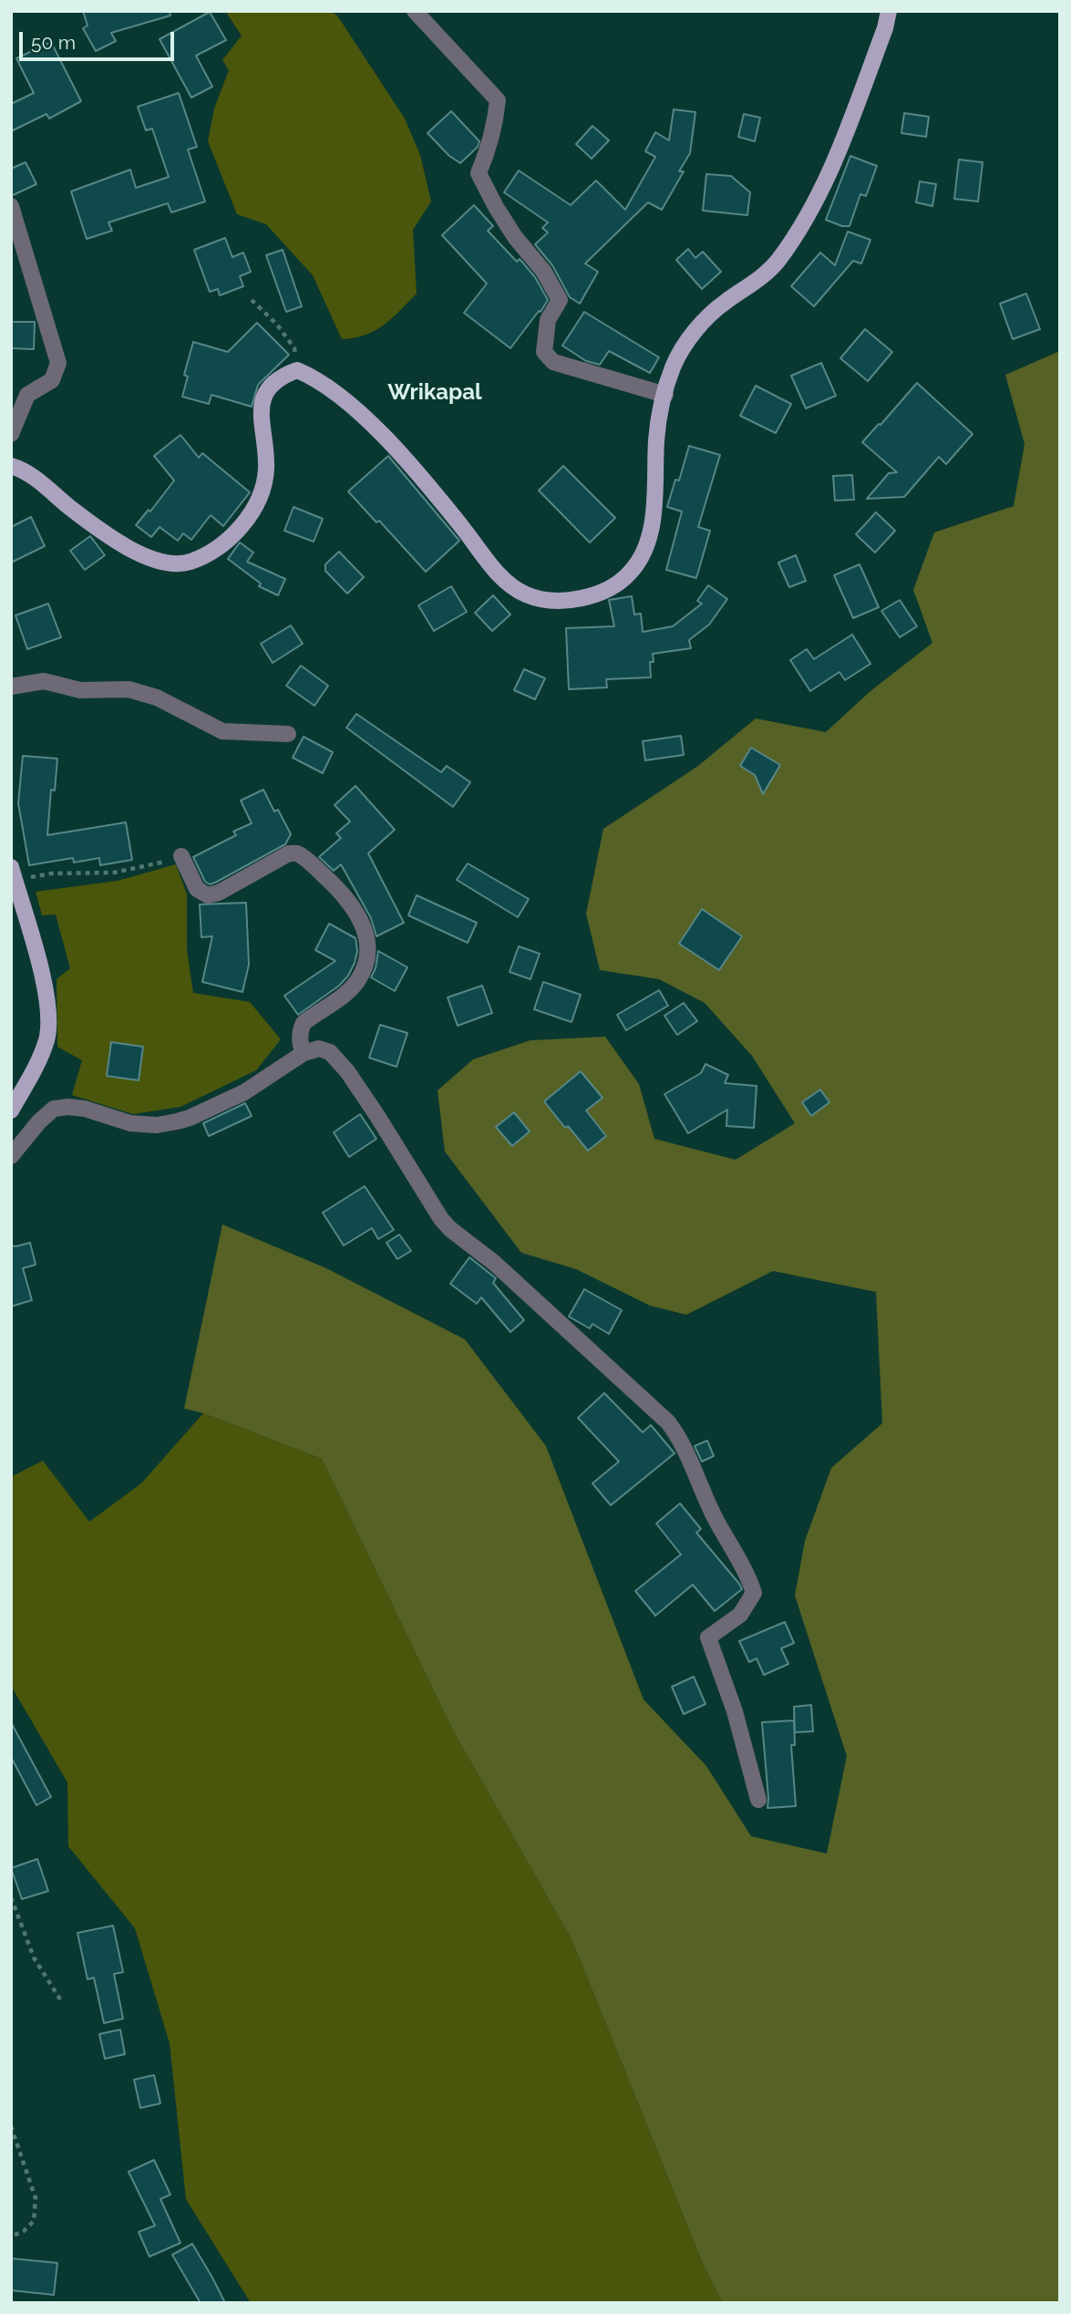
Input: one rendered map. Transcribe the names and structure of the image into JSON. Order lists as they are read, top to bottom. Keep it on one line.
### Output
{"districts":["Wrikapal"],"scale_bar":"50 m"}
